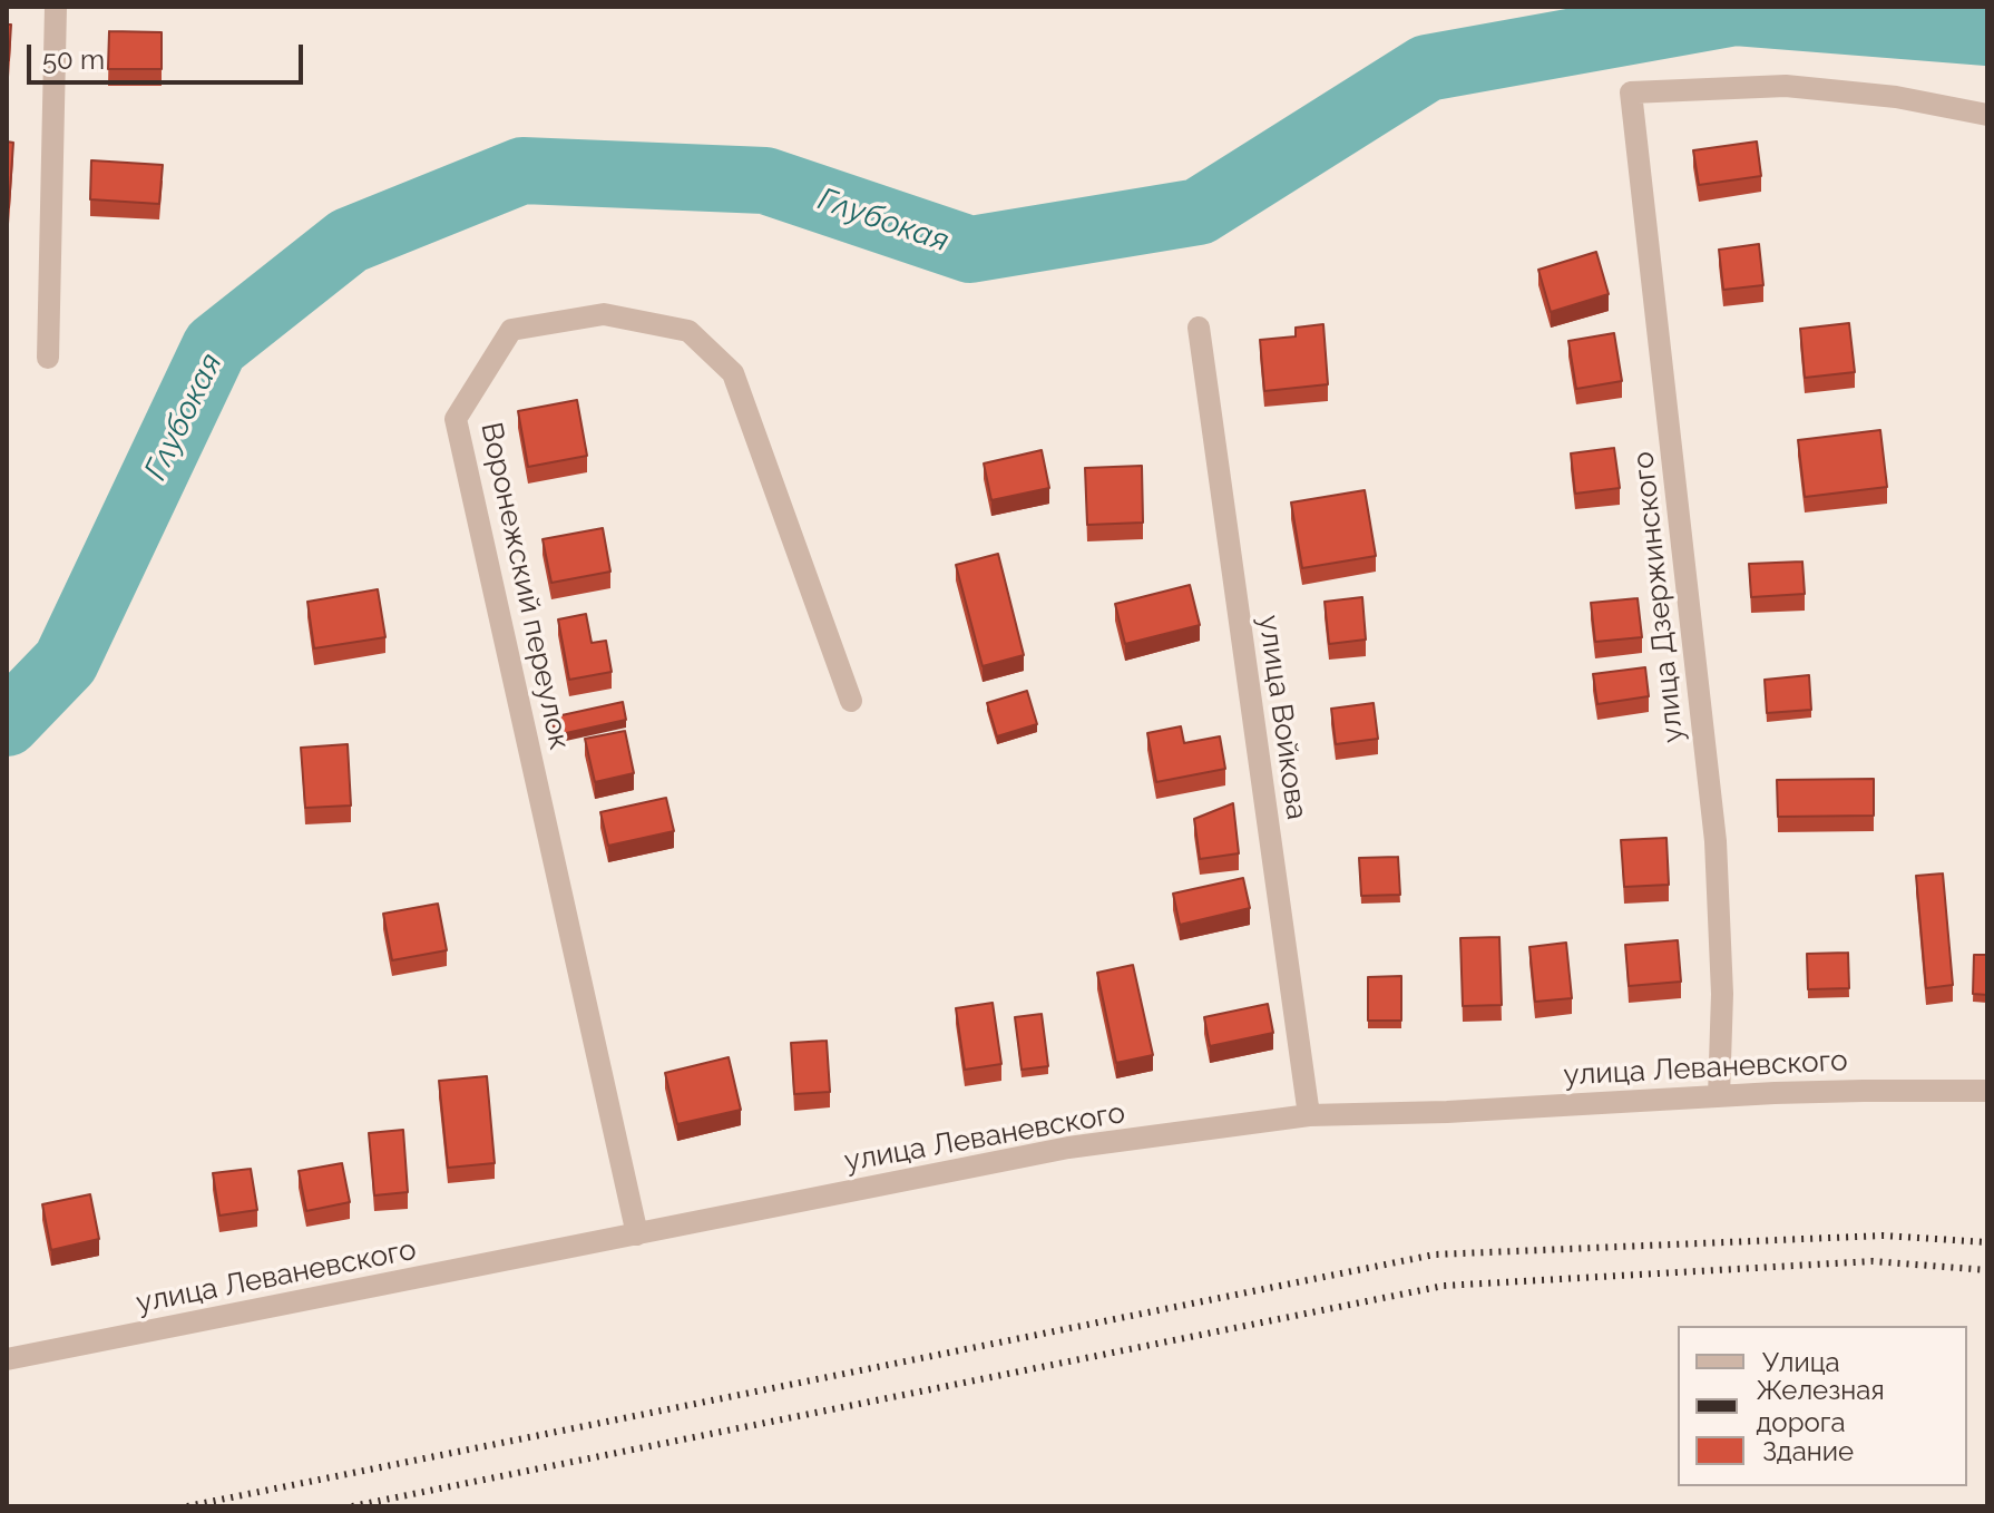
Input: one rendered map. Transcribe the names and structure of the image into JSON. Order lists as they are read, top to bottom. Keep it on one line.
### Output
{"streets":{"street":["Воронежский переулок","улица Дзержинского","улица Войкова","улица Леваневского"]},"crossings":[["Воронежский переулок","улица Леваневского"],["улица Дзержинского","улица Леваневского"],["улица Войкова","улица Леваневского"]],"water":["Глубокая"],"legend":["Улица","Железная дорога","Здание"],"scale_bar":"50 m"}
